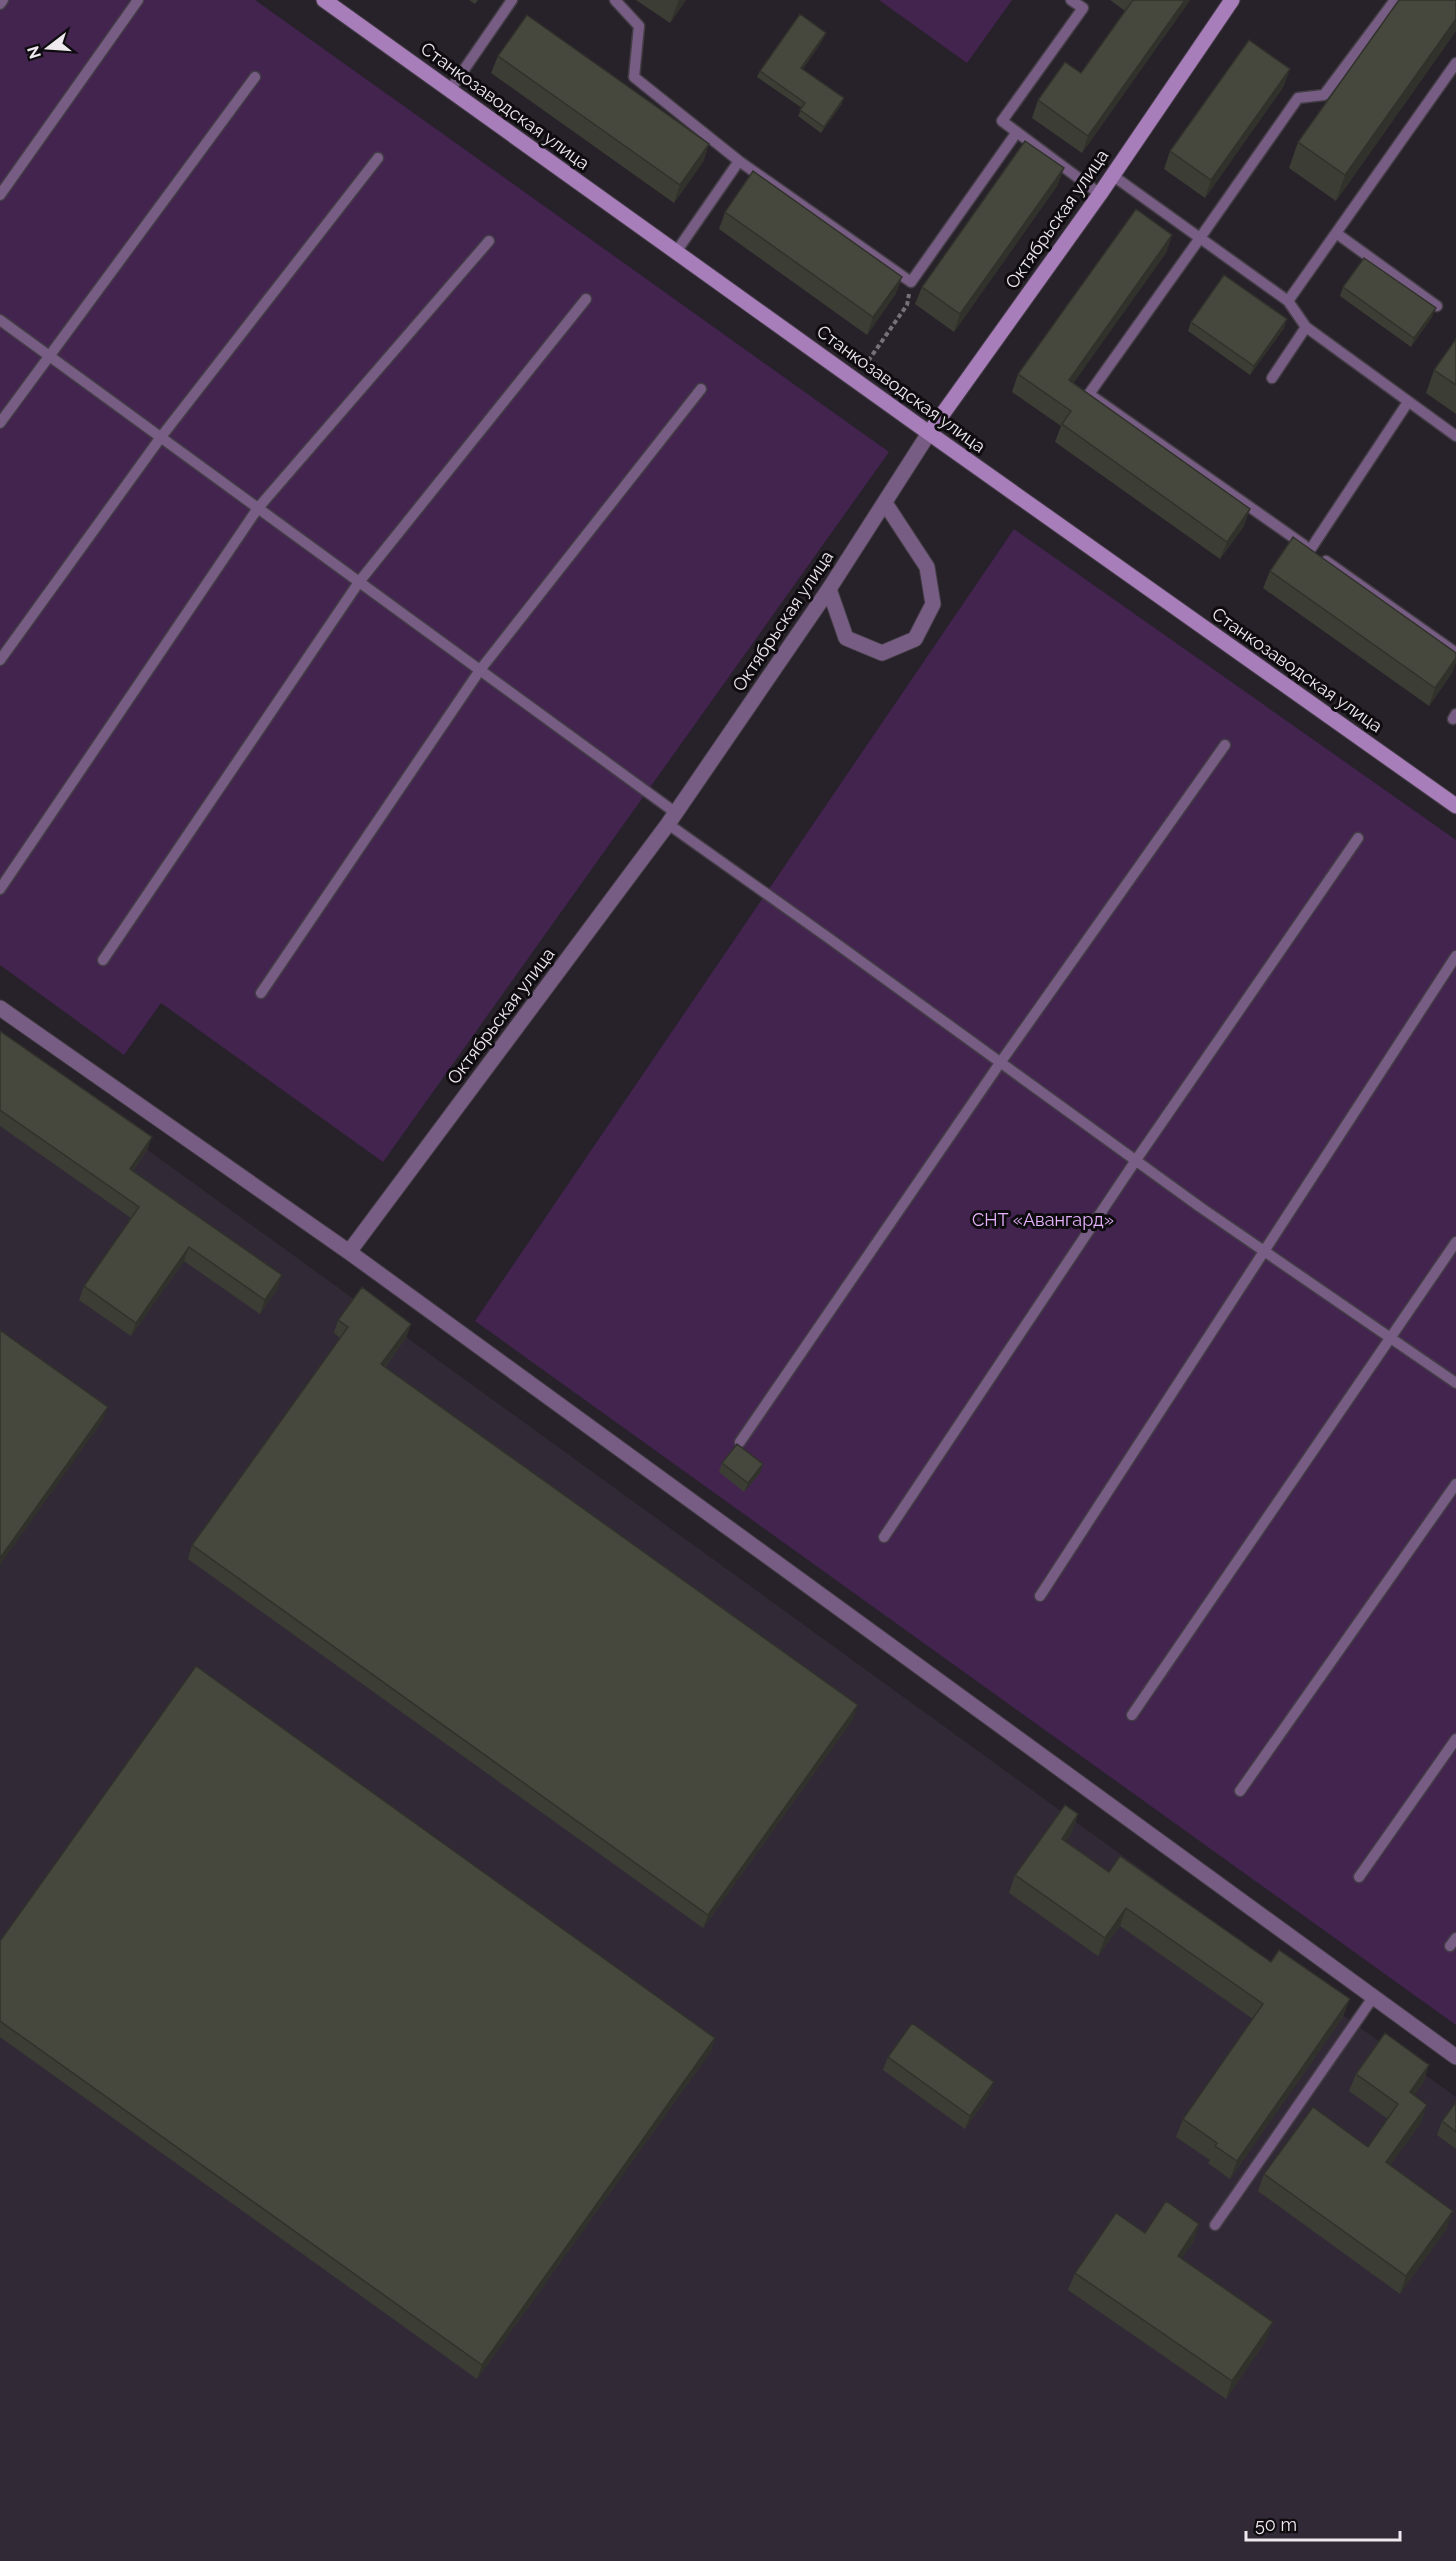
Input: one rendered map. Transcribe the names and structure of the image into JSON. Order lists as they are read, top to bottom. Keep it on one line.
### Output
{"streets":{"street":["Станкозаводская улица","Октябрьская улица"]},"crossings":[["Станкозаводская улица","Октябрьская улица"]],"parks":["СНТ «Авангард»"],"scale_bar":"50 m","north":"left"}
